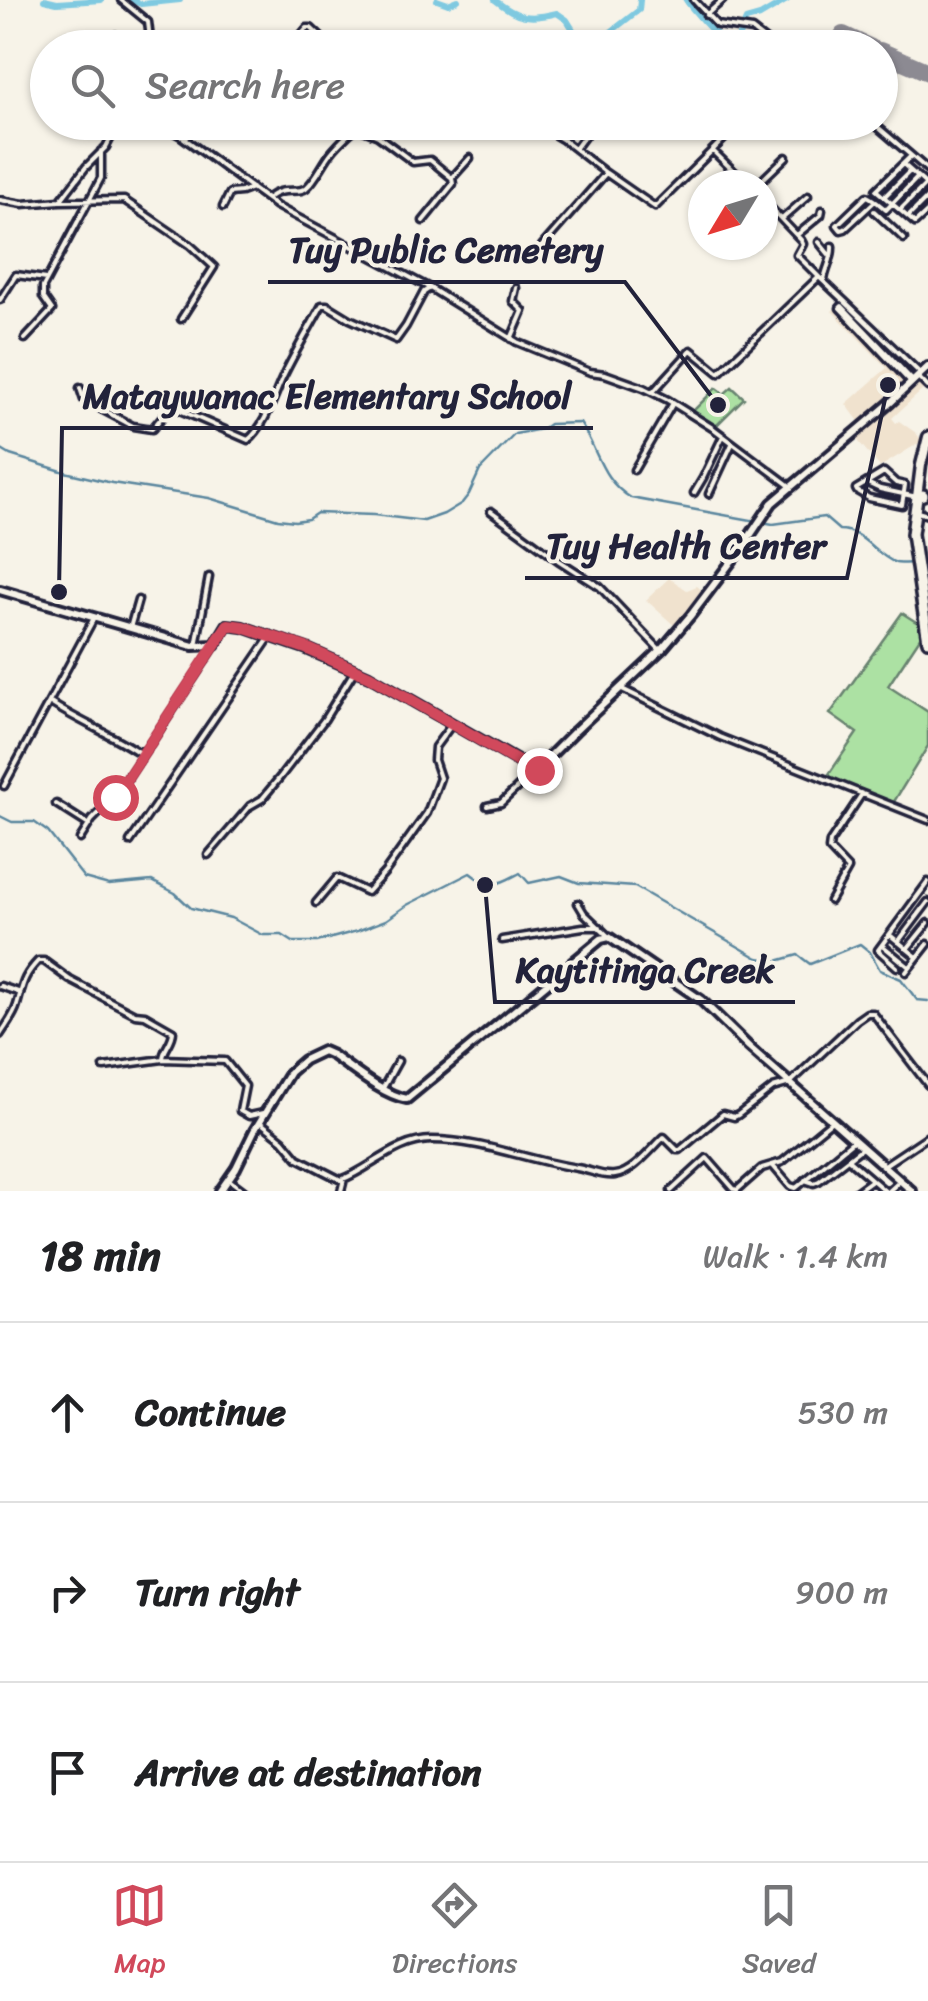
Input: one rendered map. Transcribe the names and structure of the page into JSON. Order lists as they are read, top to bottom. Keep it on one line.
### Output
{"places":["Tuy Health Center","Tuy Public Cemetery","Mataywanac Elementary School","Kaytitinga Creek"],"north":"bottom left","page":{"search":"Search here","heading":["18 min","Walk · 1.4 km"],"list":[["Continue","530 m"],["Turn right","900 m"],"Arrive at destination"],"nav":["Map","Directions","Saved"]}}
